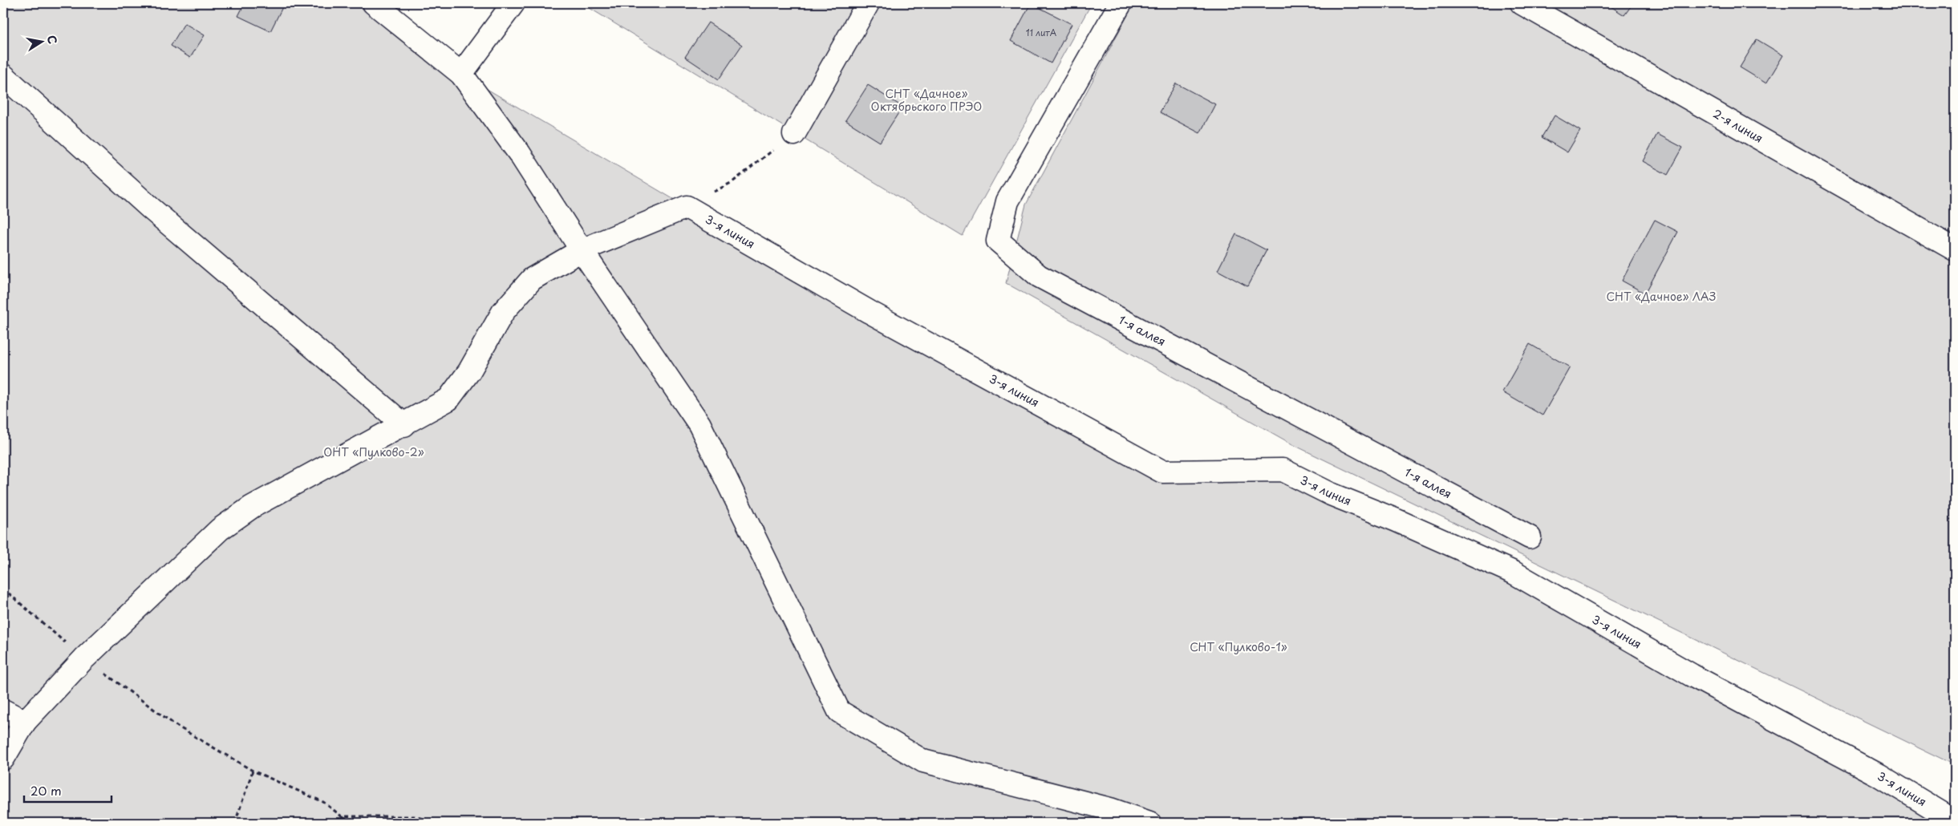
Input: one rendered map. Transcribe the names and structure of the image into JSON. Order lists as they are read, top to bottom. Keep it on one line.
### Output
{"streets":{"lane":["2-я линия","3-я линия","1-я аллея"]},"parks":["СНТ «Дачное» Октябрьского ПРЭО","СНТ «Дачное» ЛАЗ","ОНТ «Пулково-2»","СНТ «Пулково-1»"],"house_numbers":["11 литА"],"scale_bar":"20 m","north":"right"}
